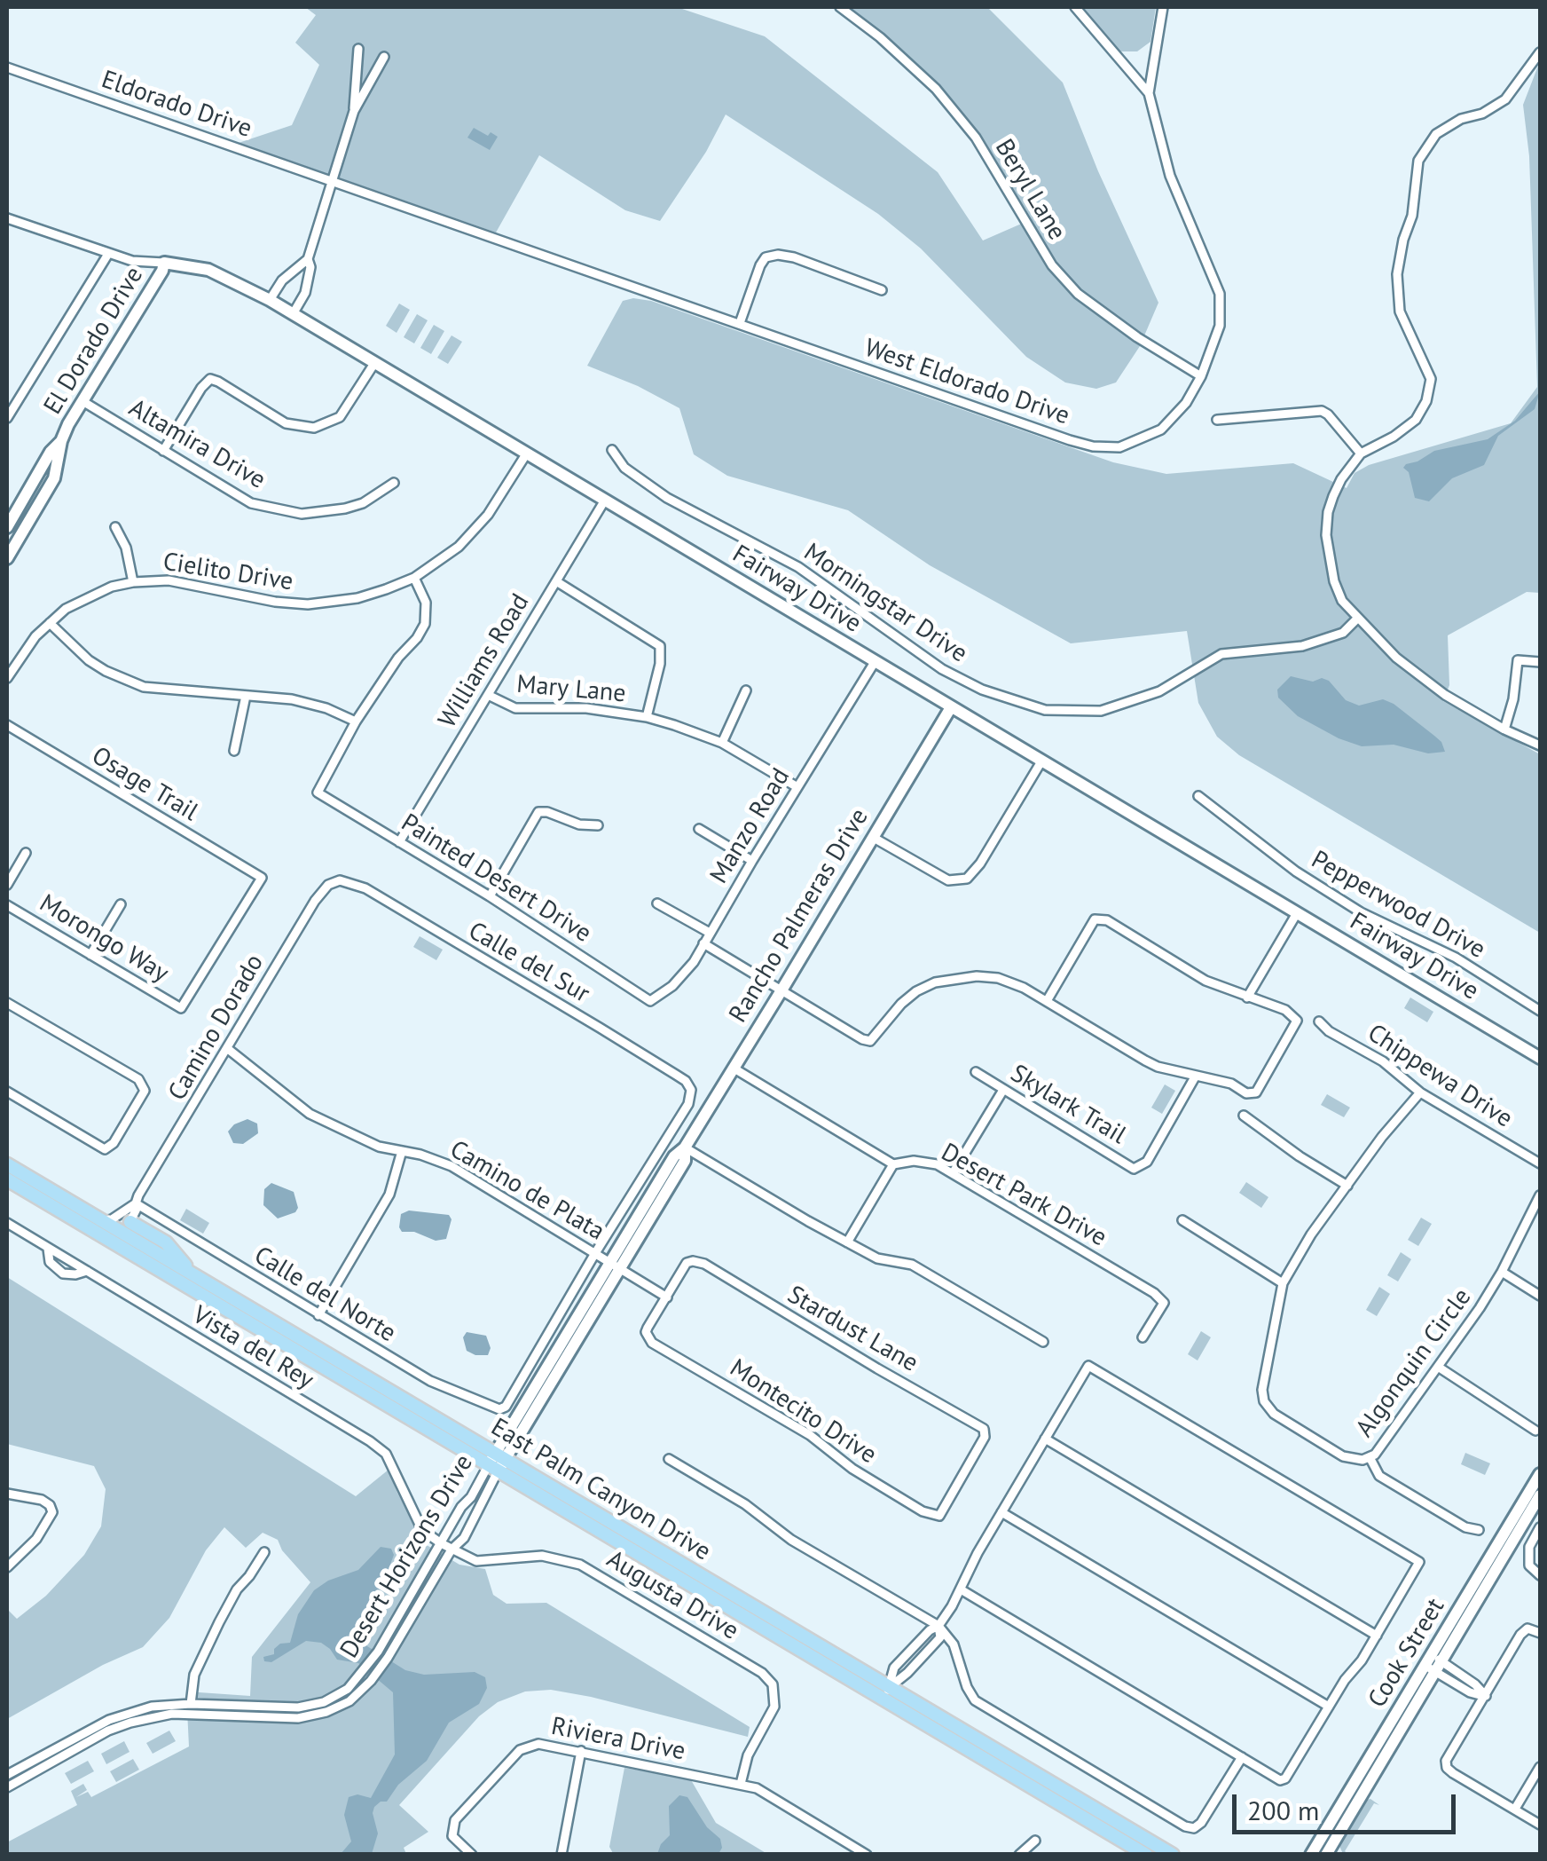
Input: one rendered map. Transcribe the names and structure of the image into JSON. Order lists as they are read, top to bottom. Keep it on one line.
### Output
{"streets":{"main road":["East Palm Canyon Drive"],"street":["Eldorado Drive","Beryl Lane","El Dorado Drive","West Eldorado Drive","Altamira Drive","Cielito Drive","Fairway Drive","Morningstar Drive","Williams Road","Mary Lane","Osage Trail","Manzo Road","Painted Desert Drive","Pepperwood Drive","Rancho Palmeras Drive","Morongo Way","Calle del Sur","Camino Dorado","Chippewa Drive","Skylark Trail","Camino de Plata","Desert Park Drive","Calle del Norte","Stardust Lane","Vista del Rey","Algonquin Circle","Montecito Drive","Desert Horizons Drive","Augusta Drive","Cook Street","Riviera Drive"]},"crossings":[["Eldorado Drive","West Eldorado Drive"],["Beryl Lane","West Eldorado Drive"],["El Dorado Drive","Altamira Drive"],["El Dorado Drive","Fairway Drive"],["Cielito Drive","Fairway Drive"],["Fairway Drive","Williams Road"],["Fairway Drive","Manzo Road"],["Fairway Drive","Rancho Palmeras Drive"],["Williams Road","Mary Lane"],["Williams Road","Painted Desert Drive"],["Mary Lane","Manzo Road"],["Osage Trail","Morongo Way"],["Manzo Road","Painted Desert Drive"],["Rancho Palmeras Drive","Camino de Plata"],["Rancho Palmeras Drive","East Palm Canyon Drive"],["Rancho Palmeras Drive","Desert Horizons Drive"],["Calle del Sur","Camino Dorado"],["Calle del Sur","Camino de Plata"],["Calle del Sur","Calle del Norte"],["Camino Dorado","Camino de Plata"],["Camino Dorado","Calle del Norte"],["Camino Dorado","East Palm Canyon Drive"],["Chippewa Drive","Algonquin Circle"],["Camino de Plata","Calle del Norte"],["Camino de Plata","Stardust Lane"],["Camino de Plata","Montecito Drive"],["Stardust Lane","Montecito Drive"],["Vista del Rey","Desert Horizons Drive"],["Vista del Rey","Augusta Drive"],["East Palm Canyon Drive","Desert Horizons Drive"],["Desert Horizons Drive","Augusta Drive"],["Augusta Drive","Riviera Drive"]],"scale_bar":"200 m"}
